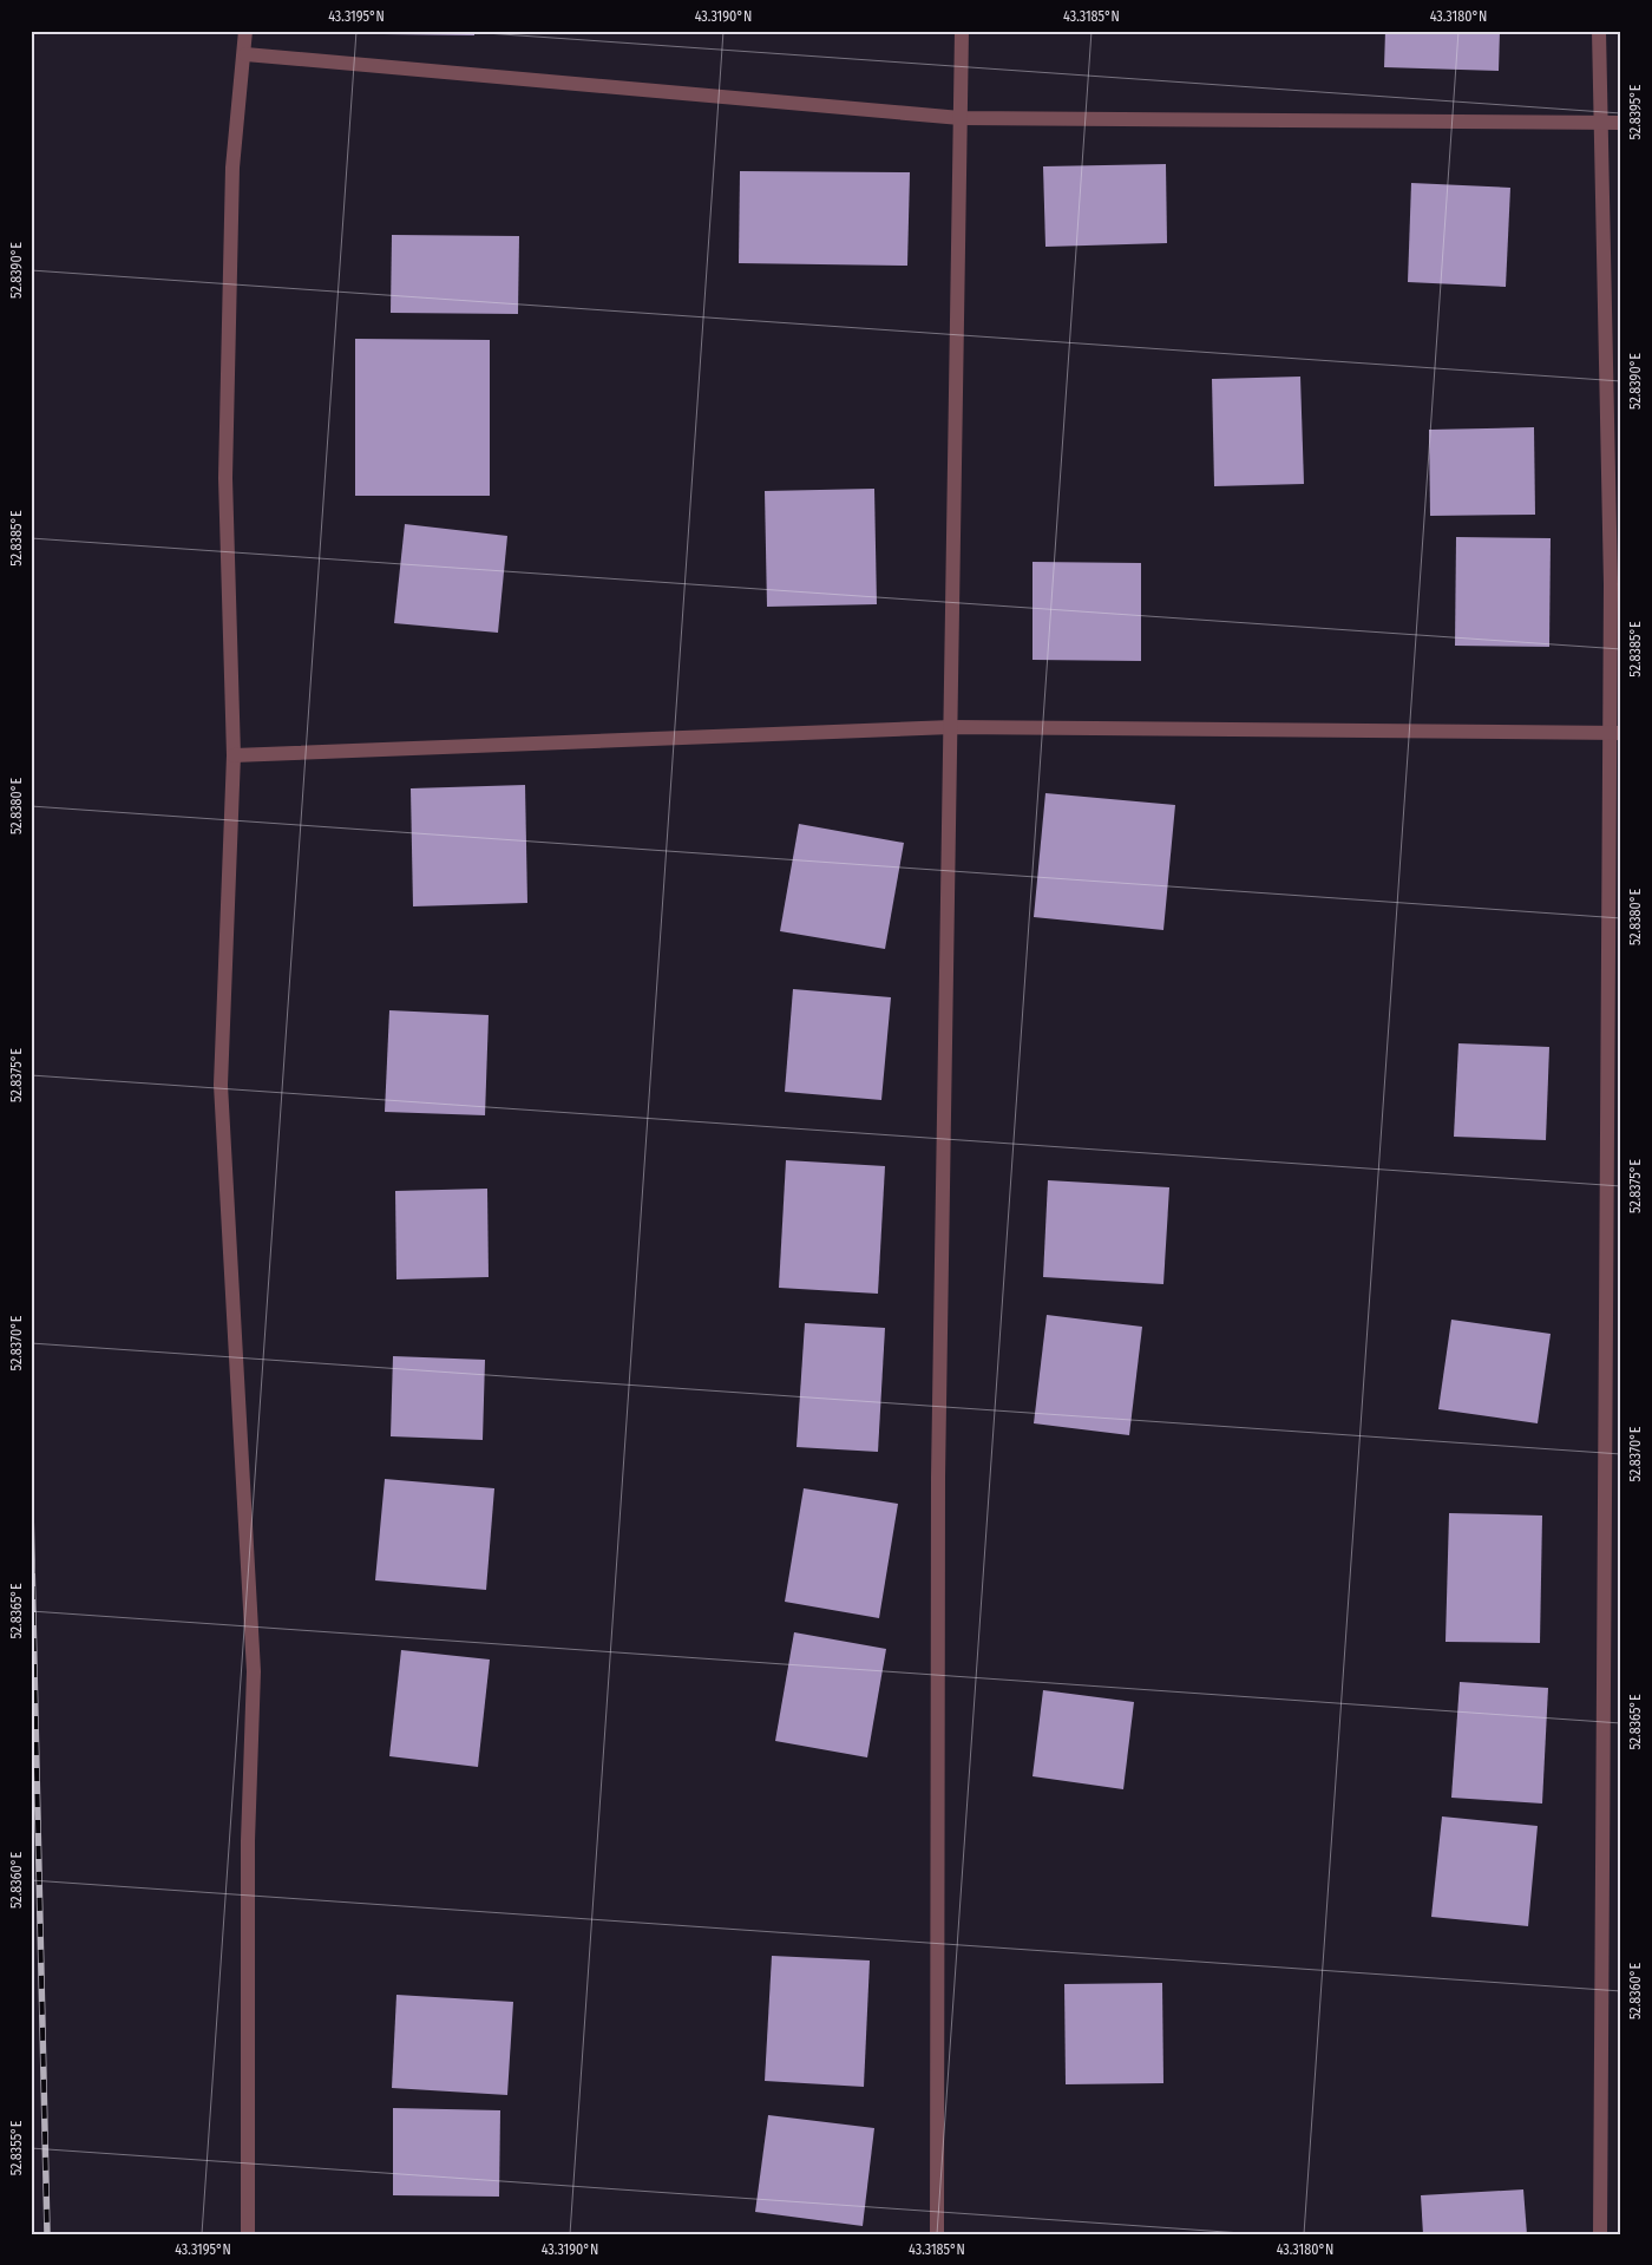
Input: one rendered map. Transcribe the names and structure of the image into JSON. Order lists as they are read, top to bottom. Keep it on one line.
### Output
{"coordinates":["43.3195°N","43.3190°N","43.3185°N","43.3180°N","52.8395°E","52.8390°E","52.8385°E","52.8380°E","52.8375°E","52.8370°E","52.8365°E","52.8360°E","52.8355°E"]}
